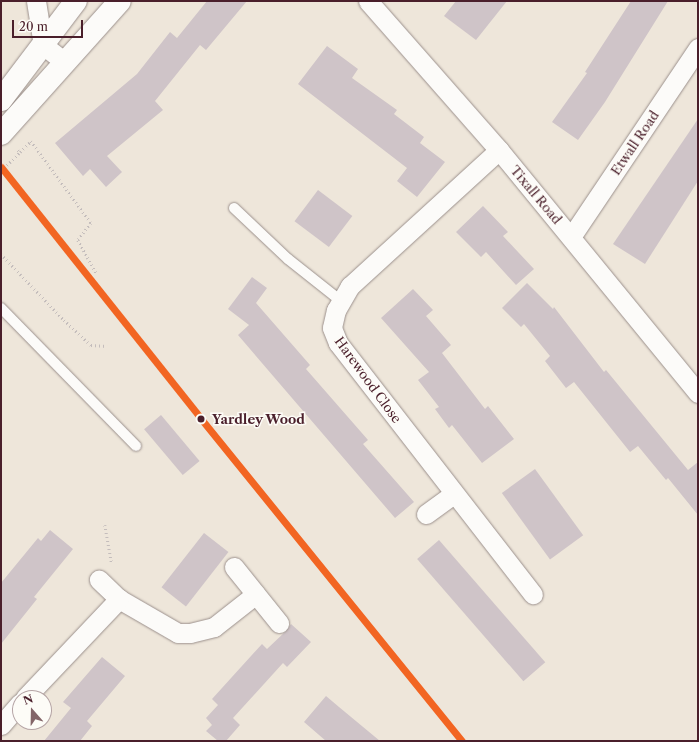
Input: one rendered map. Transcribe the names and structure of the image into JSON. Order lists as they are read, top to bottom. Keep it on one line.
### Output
{"streets":{"street":["Etwall Road","Tixall Road","Harewood Close"]},"crossings":[["Etwall Road","Tixall Road"],["Tixall Road","Harewood Close"]],"places":["Yardley Wood"],"scale_bar":"20 m","north":"top"}
